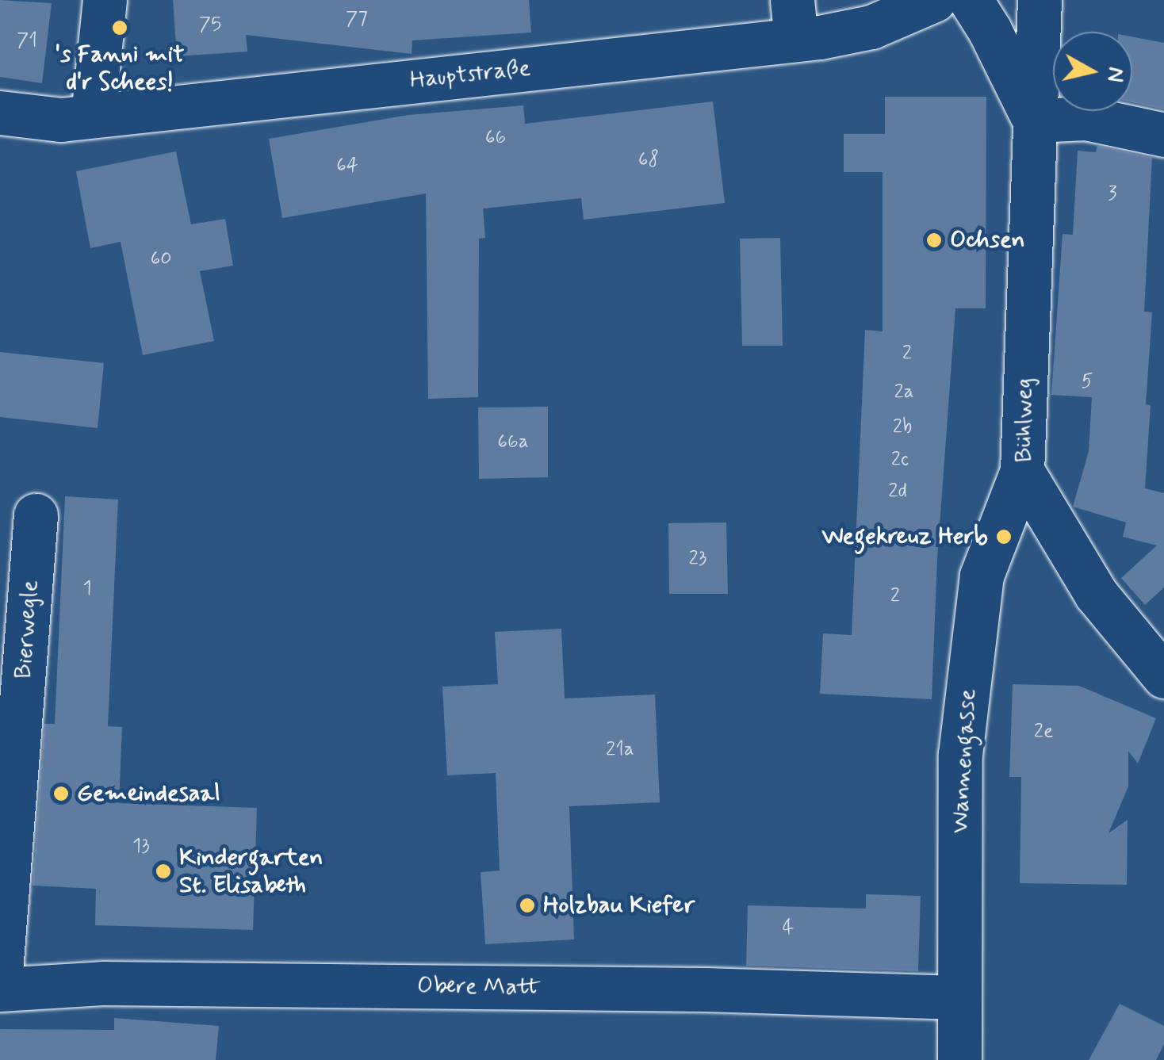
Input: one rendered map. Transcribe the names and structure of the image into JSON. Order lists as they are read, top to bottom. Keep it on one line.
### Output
{"streets":{"street":["Hauptstraße","Bühlweg","Bierwegle","Wannengasse","Obere Matt"]},"crossings":[["Bühlweg","Wannengasse"],["Wannengasse","Obere Matt"]],"places":["'s Fanni mit d'r Schees!","Ochsen","Wegekreuz Herb","Gemeindesaal","Kindergarten St. Elisabeth","Holzbau Kiefer"],"house_numbers":["77","75","71","66","68","64","3","60","2","5","2a","2b","66a","2c","2d","23","1","2","2e","21a","13","4"],"north":"right"}
